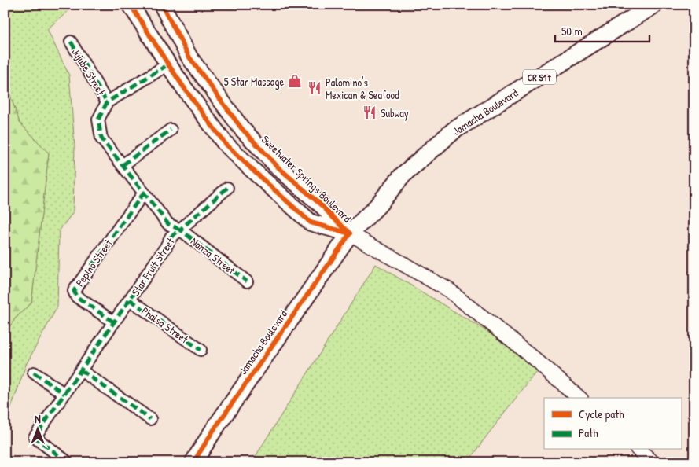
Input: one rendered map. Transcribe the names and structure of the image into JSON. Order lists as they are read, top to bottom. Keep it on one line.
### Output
{"streets":{"main road":["CR S17","Jamacha Boulevard","Sweetwater Springs Boulevard"],"street":["Jujube Street","Nanza Street","Pepino Street","Star Fruit Street","Phalsa Street"]},"crossings":[["Jujube Street","Star Fruit Street"],["Jamacha Boulevard","Sweetwater Springs Boulevard"],["Nanza Street","Star Fruit Street"],["Pepino Street","Star Fruit Street"],["Star Fruit Street","Phalsa Street"]],"places":{"shop":["5 Star Massage"],"restaurant":["Palomino's Mexican & Seafood","Subway"]},"legend":["Cycle path","Path"],"scale_bar":"50 m","north":"top"}
